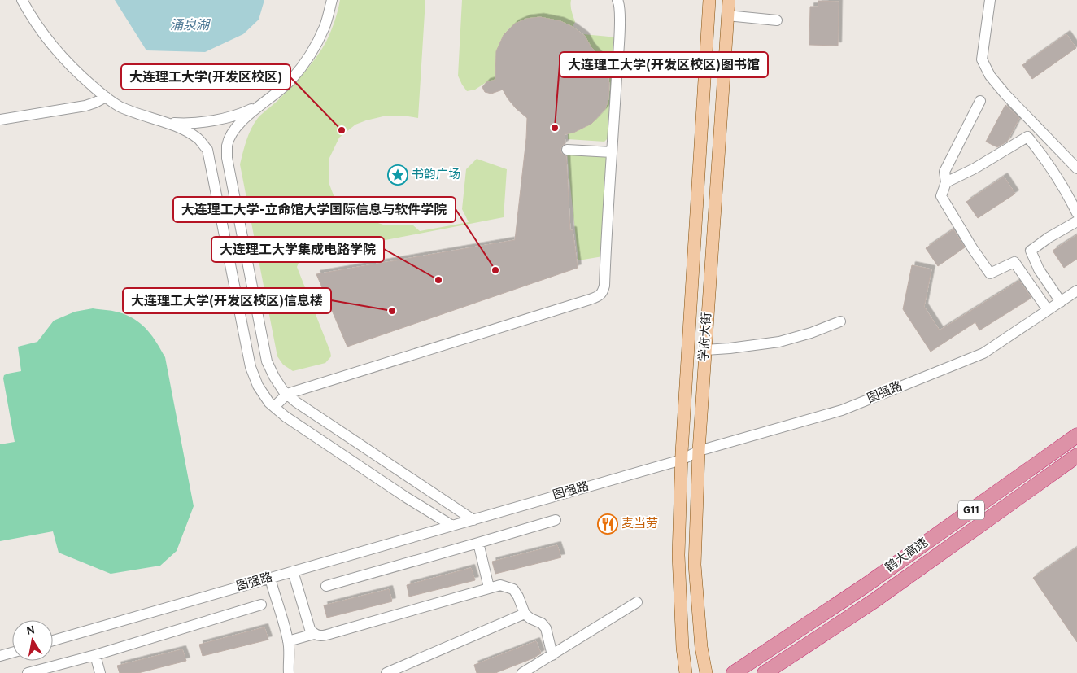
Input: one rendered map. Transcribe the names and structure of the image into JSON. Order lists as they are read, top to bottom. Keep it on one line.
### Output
{"streets":{"highway":["G11","鹤大高速"],"main road":["学府大街"],"street":["图强路"]},"crossings":[["学府大街","图强路"]],"water":["涌泉湖"],"places":{"other":["大连理工大学(开发区校区)图书馆","大连理工大学(开发区校区)","大连理工大学-立命馆大学国际信息与软件学院","大连理工大学集成电路学院","大连理工大学(开发区校区)信息楼"],"place":["书韵广场"],"restaurant":["麦当劳"]},"north":"top"}
